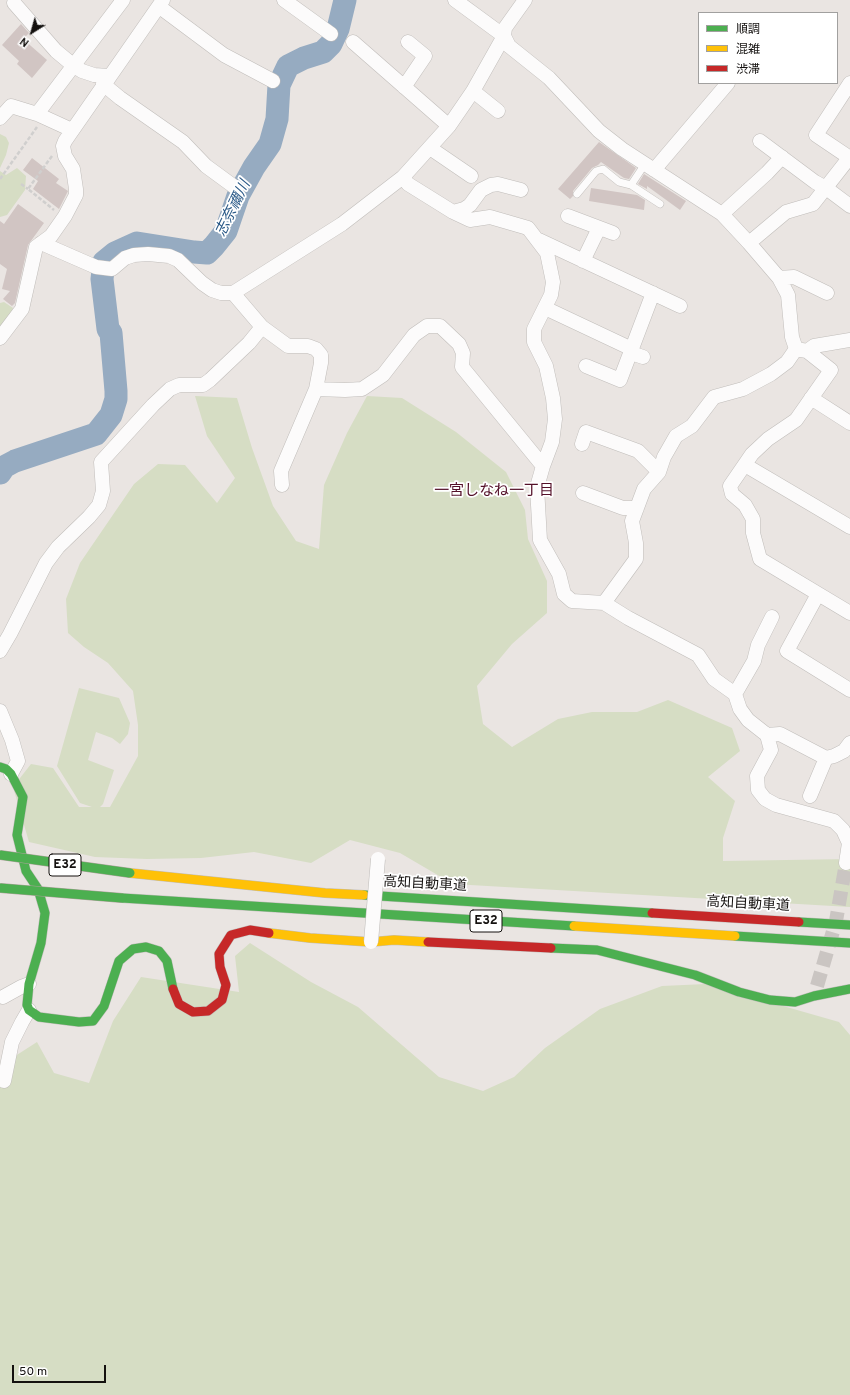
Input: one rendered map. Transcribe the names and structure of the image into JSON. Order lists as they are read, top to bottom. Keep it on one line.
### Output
{"streets":{"main road":["E32","高知自動車道"]},"districts":["一宮しなね一丁目"],"water":["志奈禰川"],"legend":["順調","混雑","渋滞"],"scale_bar":"50 m","north":"bottom left"}
